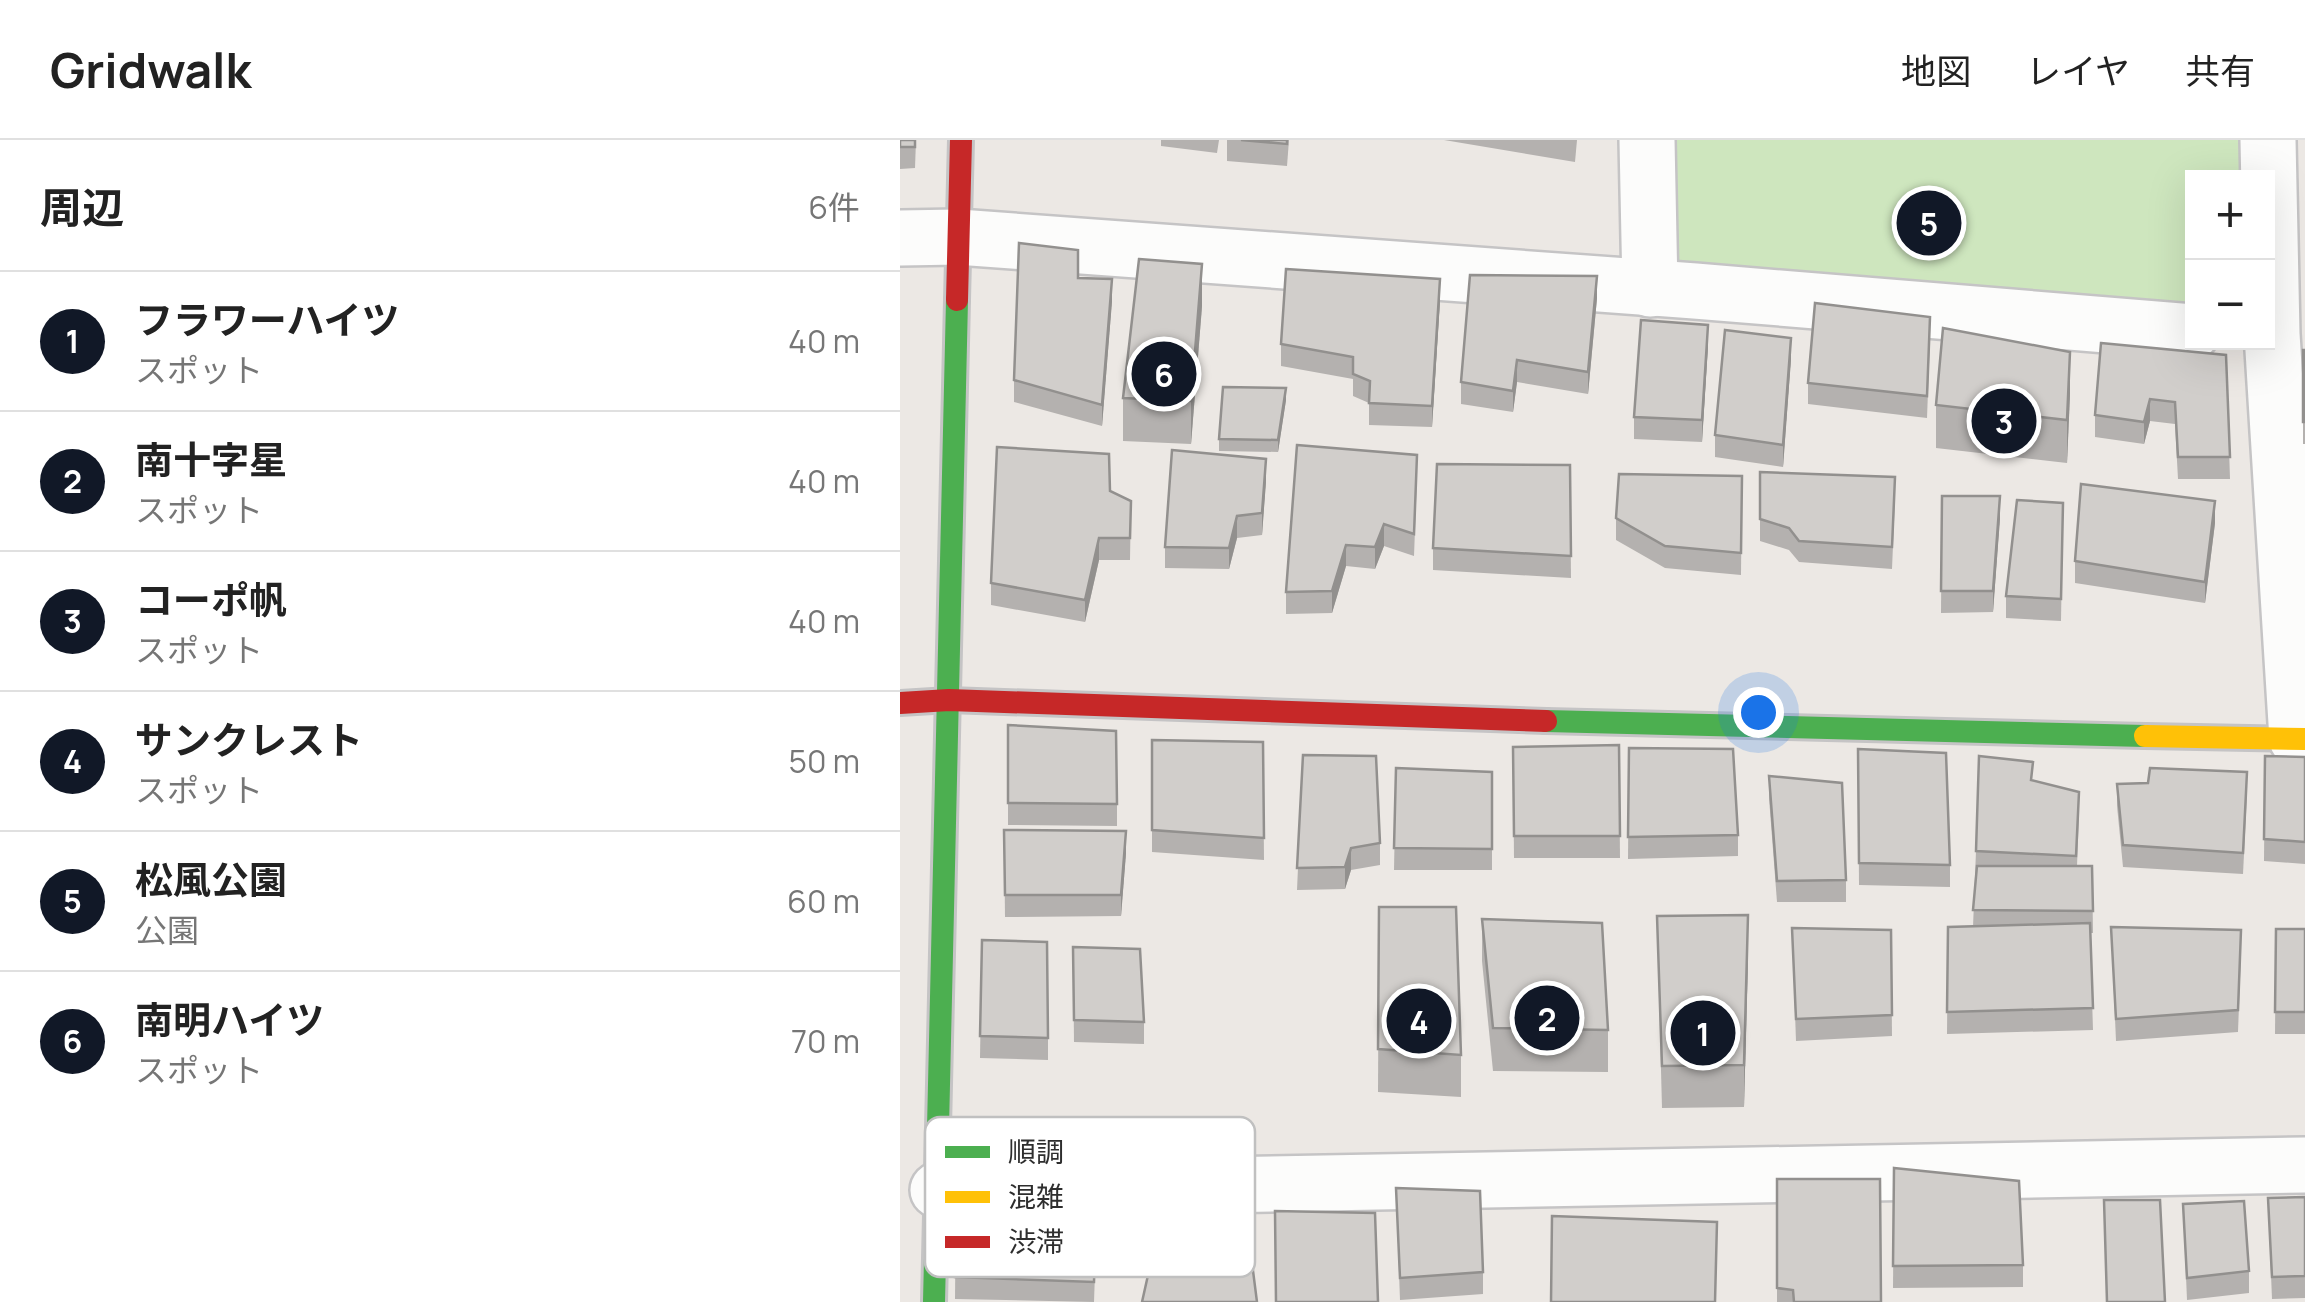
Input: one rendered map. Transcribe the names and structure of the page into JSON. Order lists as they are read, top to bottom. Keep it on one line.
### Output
{"legend":["順調","混雑","渋滞"],"page":{"header":"Gridwalk","nav":["地図","レイヤ","共有"],"heading":["周辺","6件"],"map_buttons":["+","−"],"pins":["5","6","3","2","4","1"],"list":[{"mark":"1","name":"フラワーハイツ","note":"スポット","value":"40 m"},{"mark":"2","name":"南十字星","note":"スポット","value":"40 m"},{"mark":"3","name":"コーポ帆","note":"スポット","value":"40 m"},{"mark":"4","name":"サンクレスト","note":"スポット","value":"50 m"},{"mark":"5","name":"松風公園","note":"公園","value":"60 m"},{"mark":"6","name":"南明ハイツ","note":"スポット","value":"70 m"}]}}
